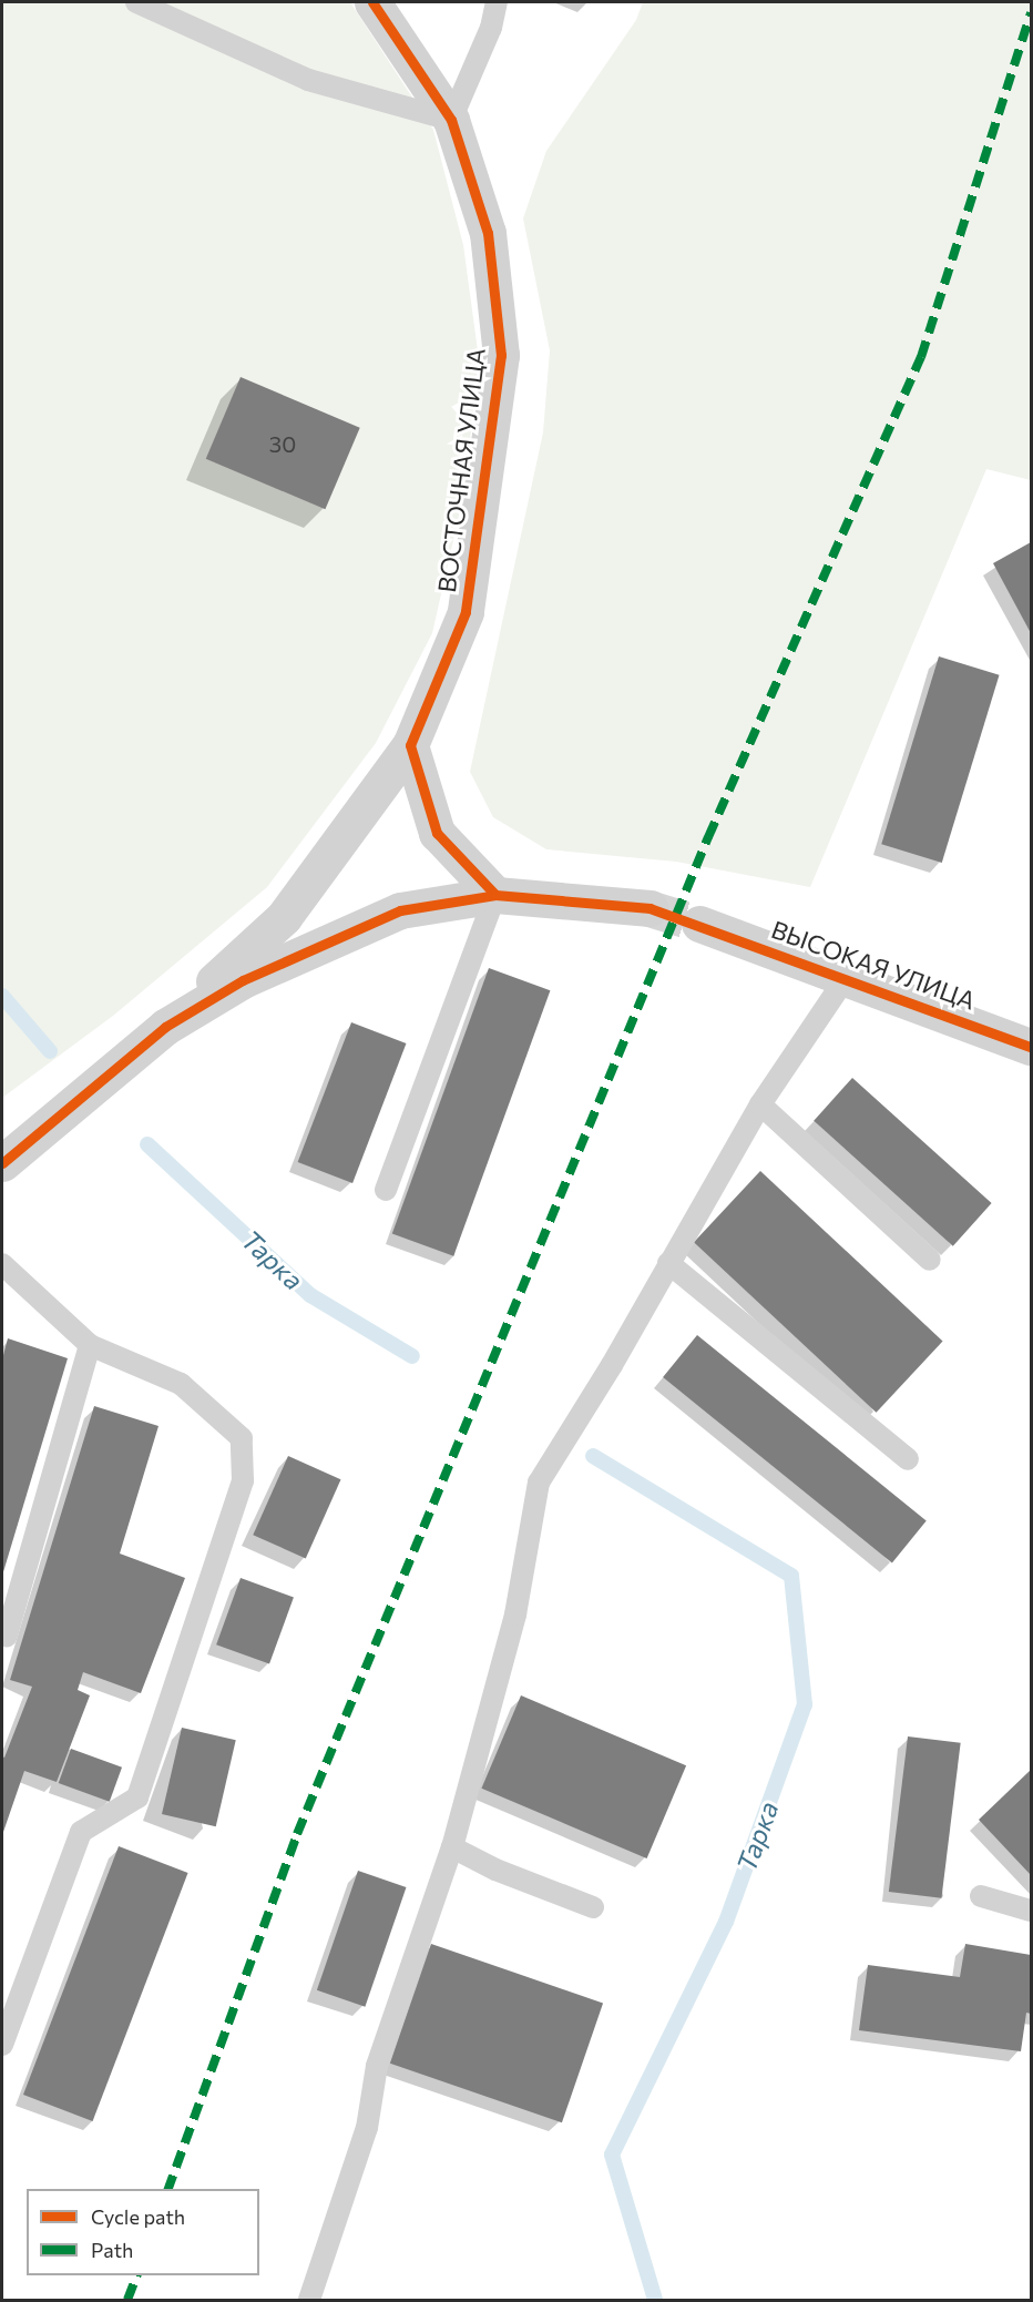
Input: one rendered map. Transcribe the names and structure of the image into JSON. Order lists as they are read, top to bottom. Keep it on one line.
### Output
{"streets":{"street":["ВОСТОЧНАЯ УЛИЦА","ВЫСОКАЯ УЛИЦА"]},"water":["Тарка"],"house_numbers":["30"],"legend":["Cycle path","Path"]}
